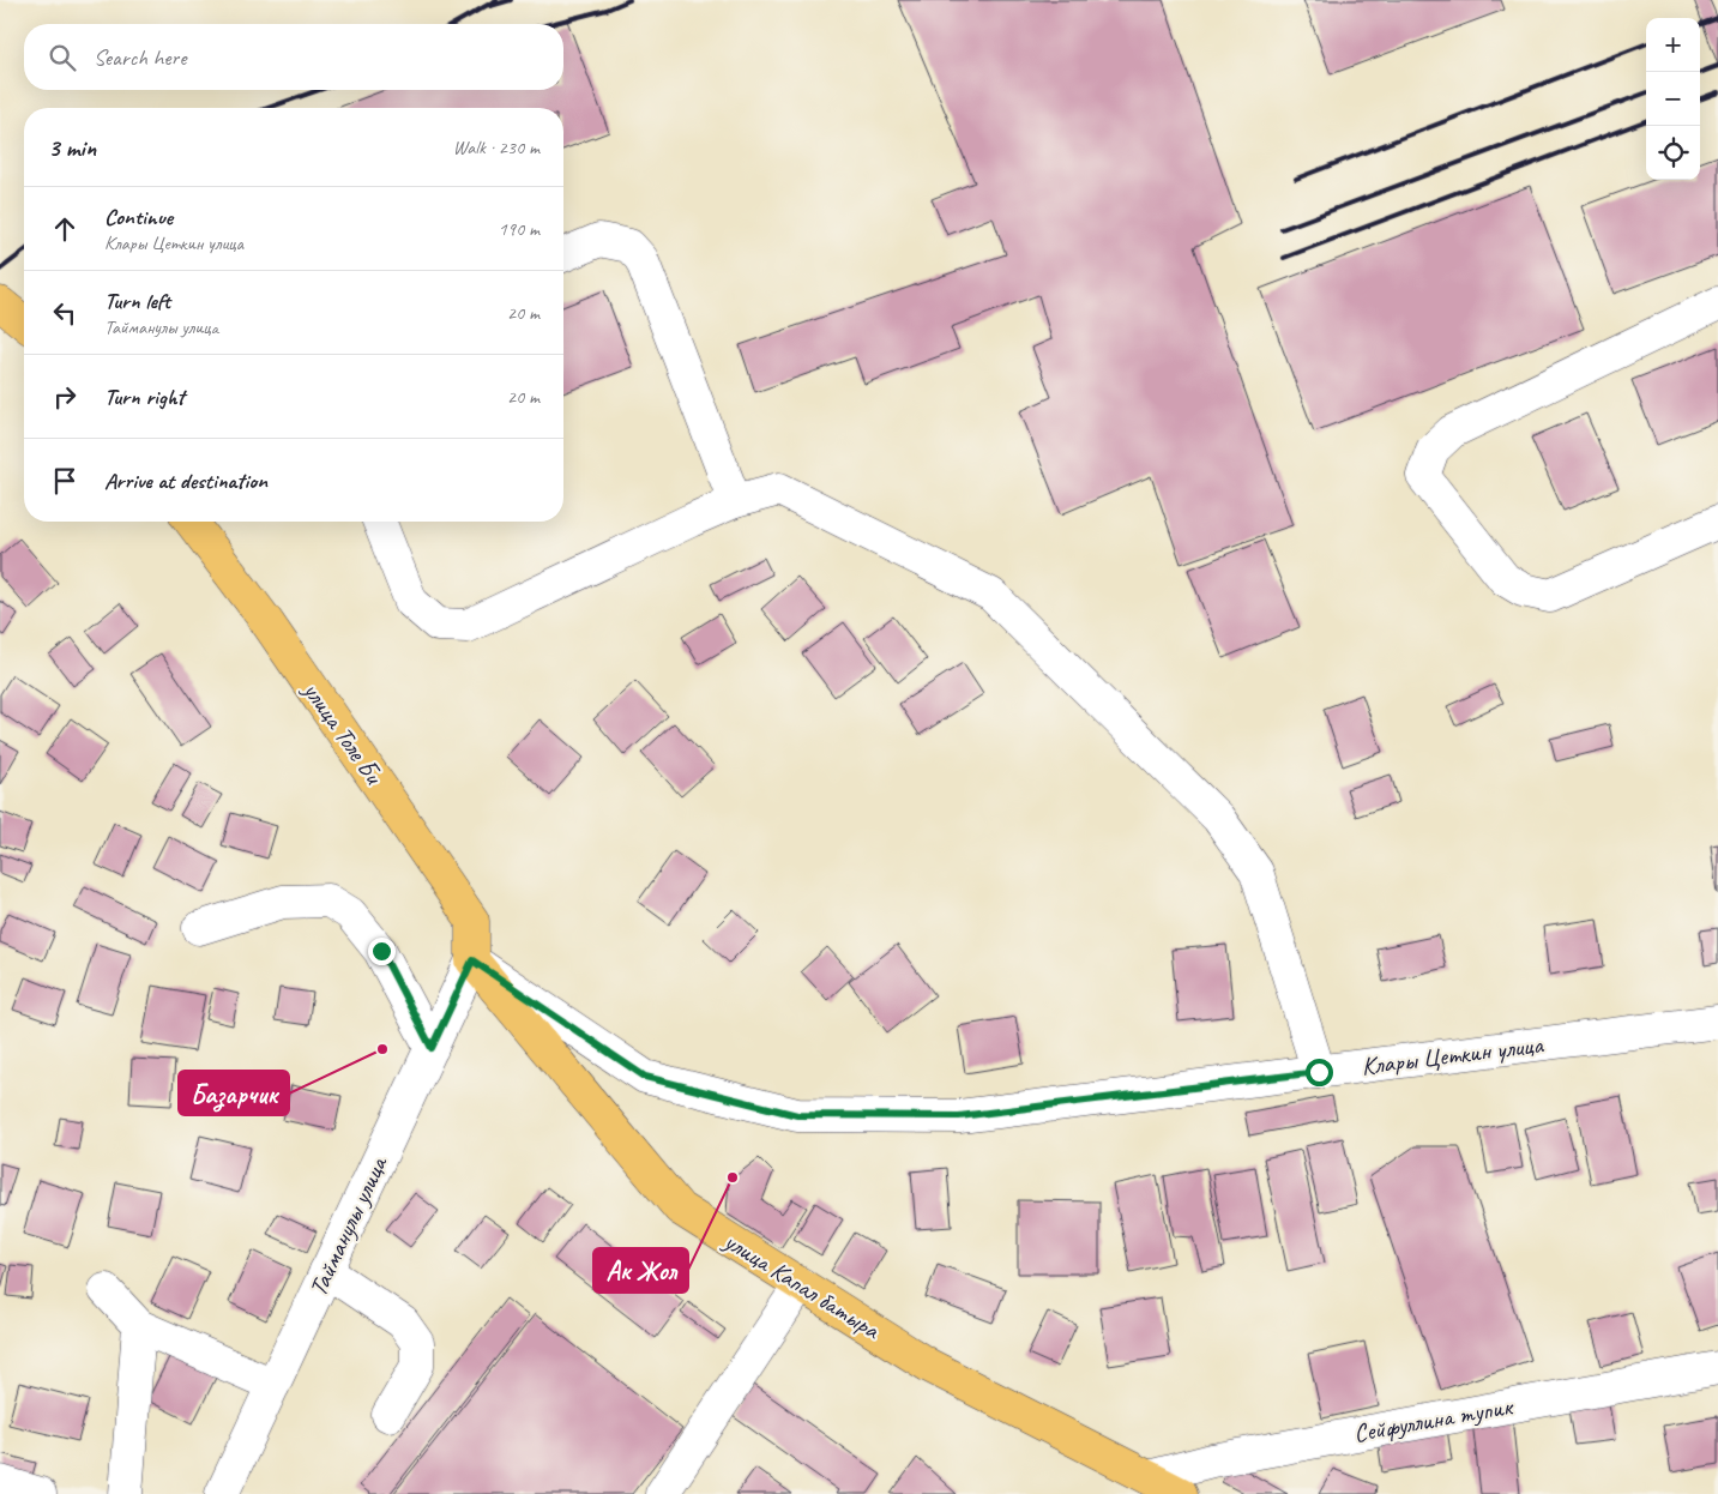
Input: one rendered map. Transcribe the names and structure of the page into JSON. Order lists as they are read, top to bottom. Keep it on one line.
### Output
{"streets":{"main road":["улица Толе Би","улица Капал батыра"],"street":["Клары Цеткин улица","Тайманулы улица","Сейфуллина тупик"]},"crossings":[["улица Толе Би","Клары Цеткин улица"],["улица Толе Би","Тайманулы улица"],["улица Толе Би","улица Капал батыра"],["Клары Цеткин улица","Тайманулы улица"],["Клары Цеткин улица","улица Капал батыра"],["Тайманулы улица","улица Капал батыра"],["улица Капал батыра","Сейфуллина тупик"]],"places":["Базарчик","Ак Жол"],"page":{"map_buttons":["+","−"],"search":"Search here","heading":["3 min","Walk · 230 m"],"list":[["Continue","Клары Цеткин улица","190 m"],["Turn left","Тайманулы улица","20 m"],["Turn right","20 m"],"Arrive at destination"]}}
